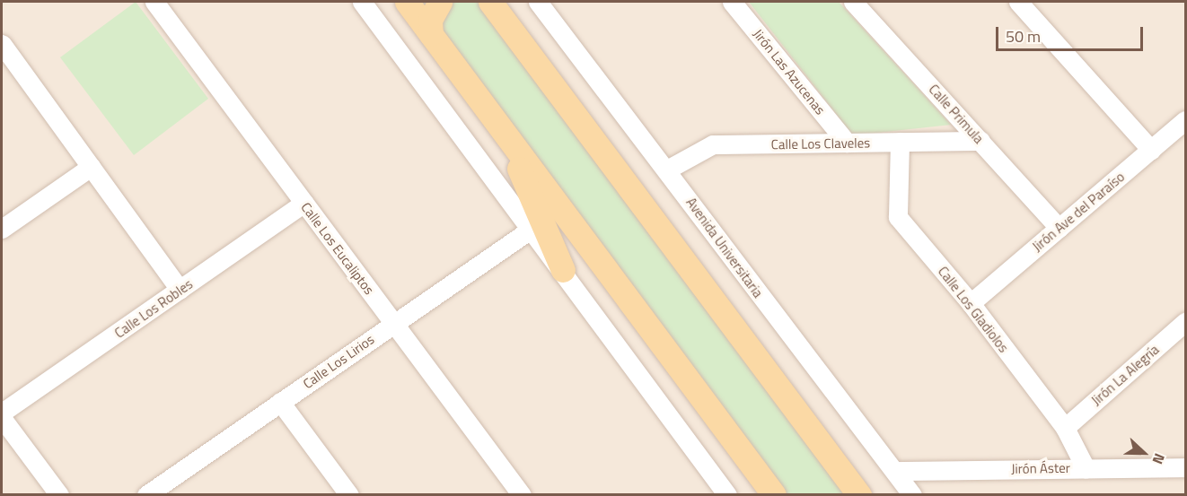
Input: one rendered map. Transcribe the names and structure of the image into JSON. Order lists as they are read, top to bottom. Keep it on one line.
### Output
{"streets":{"street":["Jirón Las Azucenas","Calle Primula","Calle Los Claveles","Jirón Ave del Paraíso","Avenida Universitaria","Calle Los Eucaliptos","Calle Los Robles","Calle Los Gladiolos","Calle Los Lirios","Jirón La Alegría","Jirón Áster"]},"crossings":[["Jirón Las Azucenas","Calle Los Claveles"],["Calle Primula","Calle Los Claveles"],["Calle Primula","Jirón Ave del Paraíso"],["Calle Los Claveles","Avenida Universitaria"],["Calle Los Claveles","Calle Los Gladiolos"],["Jirón Ave del Paraíso","Calle Los Gladiolos"],["Avenida Universitaria","Jirón Áster"],["Calle Los Eucaliptos","Calle Los Robles"],["Calle Los Eucaliptos","Calle Los Lirios"],["Calle Los Gladiolos","Jirón La Alegría"],["Calle Los Gladiolos","Jirón Áster"]],"scale_bar":"50 m","north":"right"}
